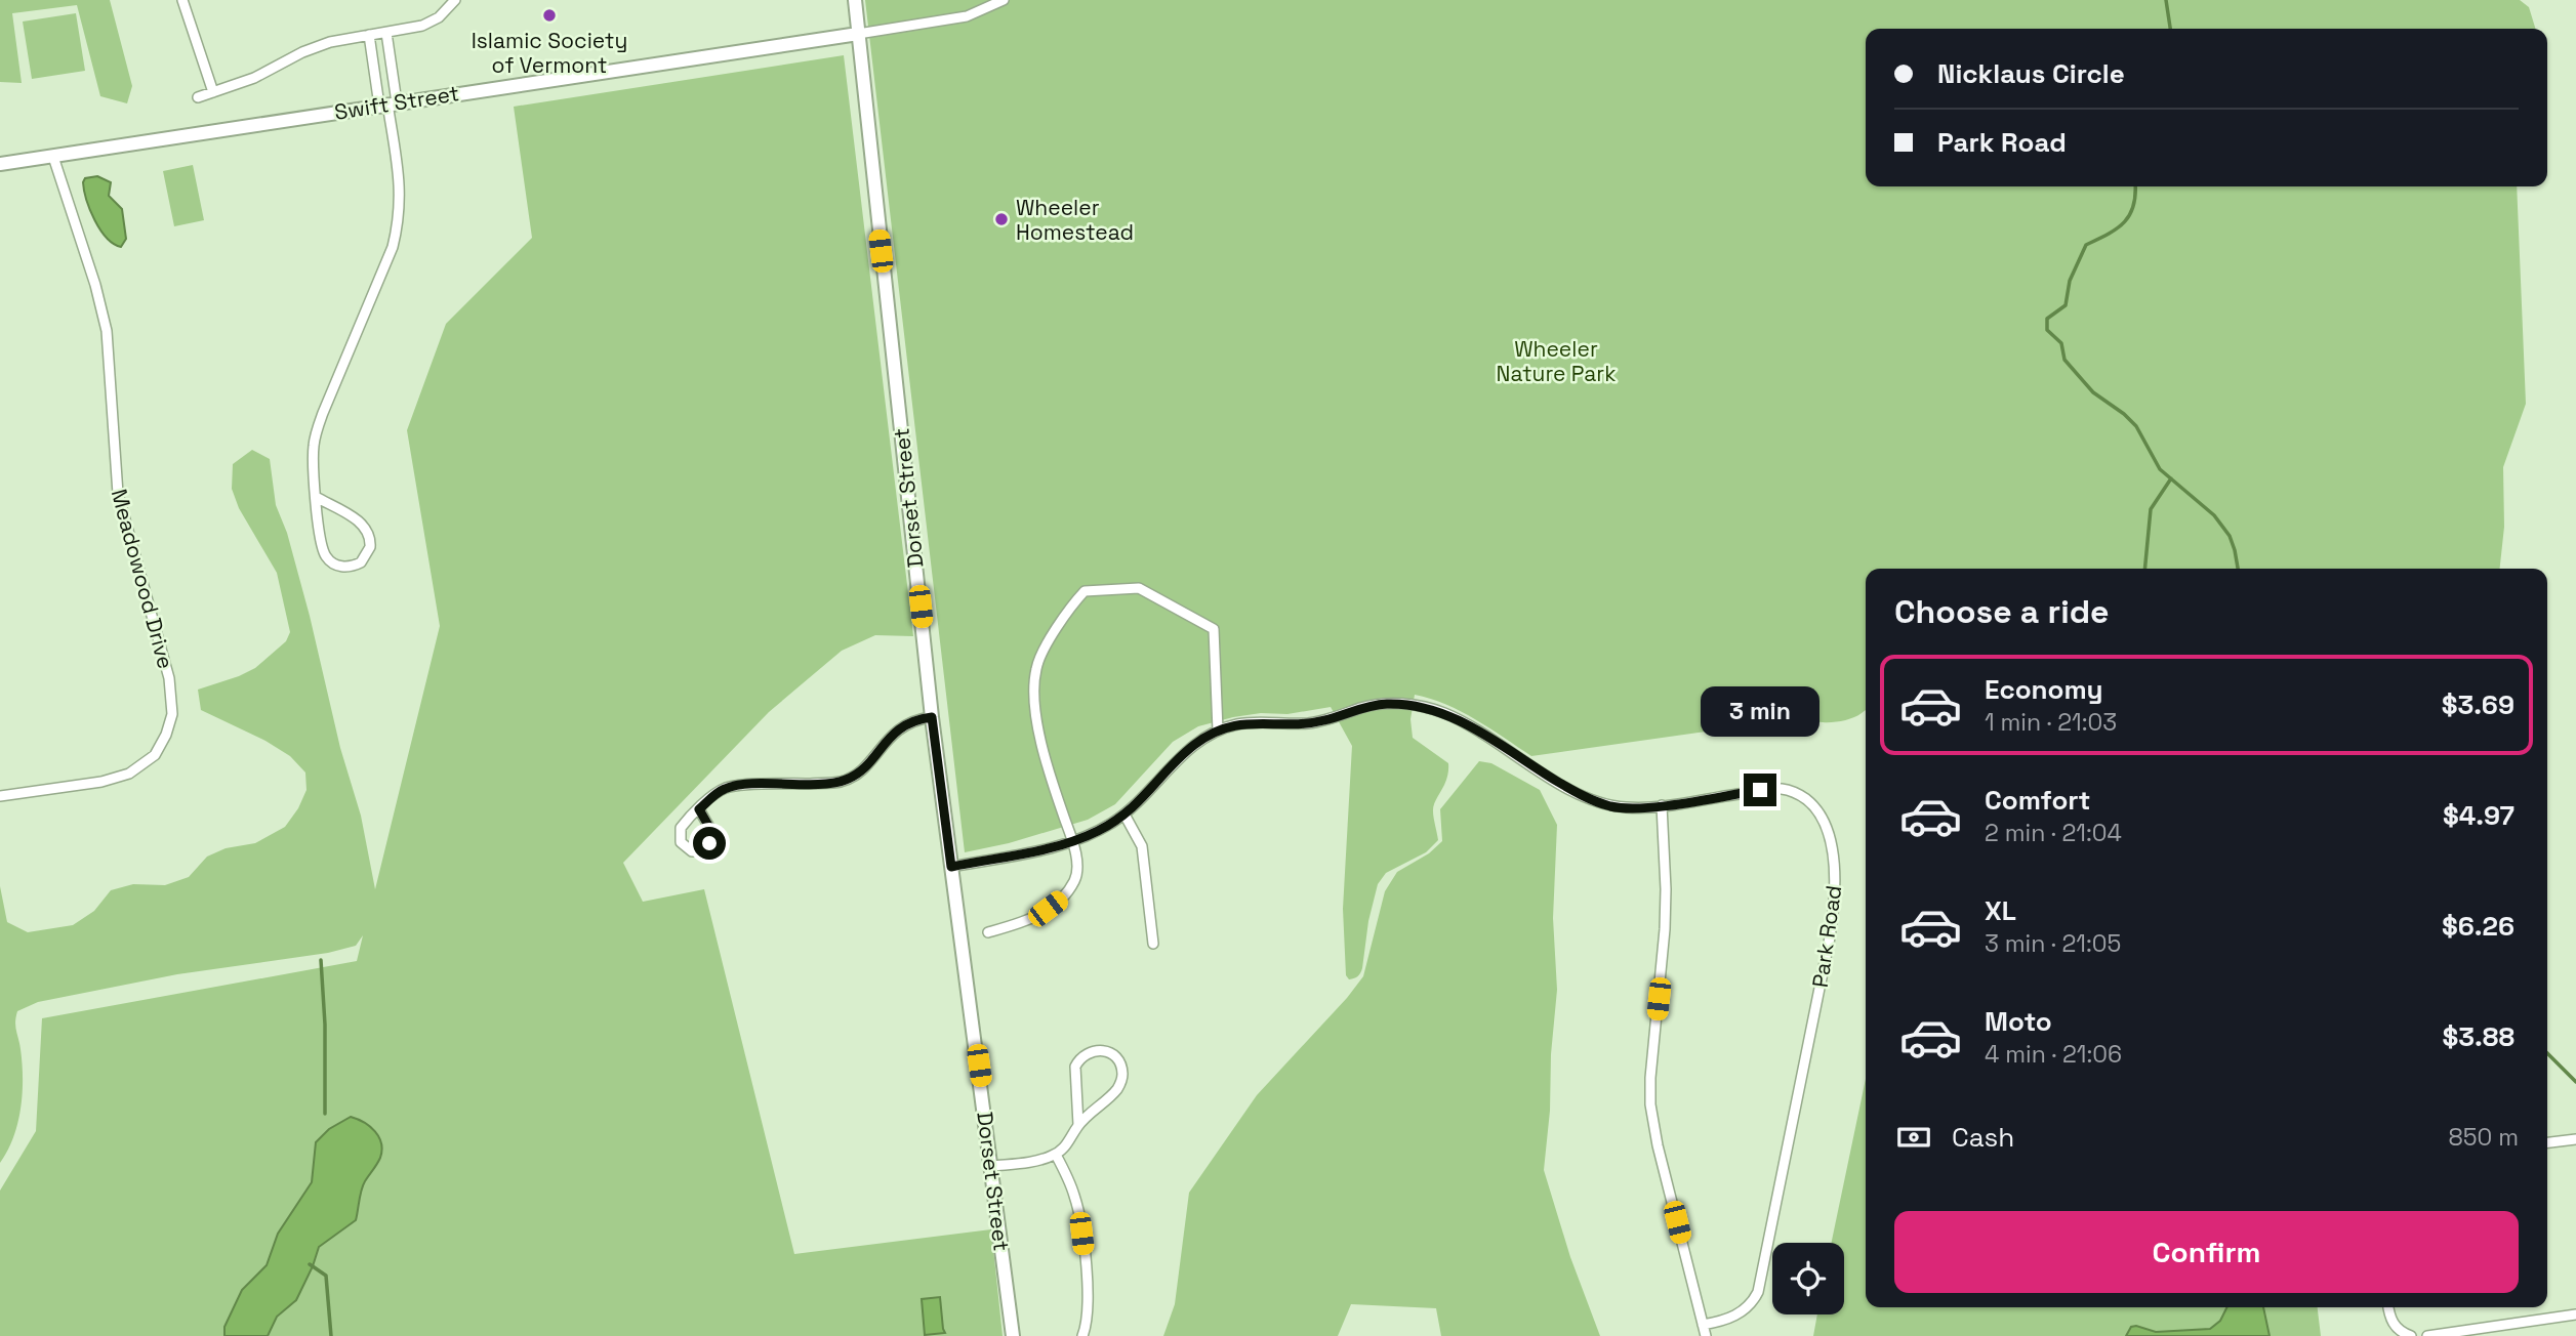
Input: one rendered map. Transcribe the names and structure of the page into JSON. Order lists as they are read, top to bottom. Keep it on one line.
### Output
{"streets":{"street":["Swift Street","Dorset Street","Meadowood Drive","Park Road"]},"crossings":[["Swift Street","Dorset Street"],["Swift Street","Meadowood Drive"],["Dorset Street","Park Road"]],"parks":["Wheeler Nature Park"],"places":["Islamic Society of Vermont","Wheeler Homestead"],"page":{"banner":["Nicklaus Circle","Park Road"],"heading":"Choose a ride","list":[{"name":"Economy","note":"1 min · 21:03","value":"$3.69"},{"name":"Comfort","note":"2 min · 21:04","value":"$4.97"},{"name":"XL","note":"3 min · 21:05","value":"$6.26"},{"name":"Moto","note":"4 min · 21:06","value":"$3.88"}],"bubble":"3 min","pay":["Cash","850 m"],"buttons":"Confirm"}}
